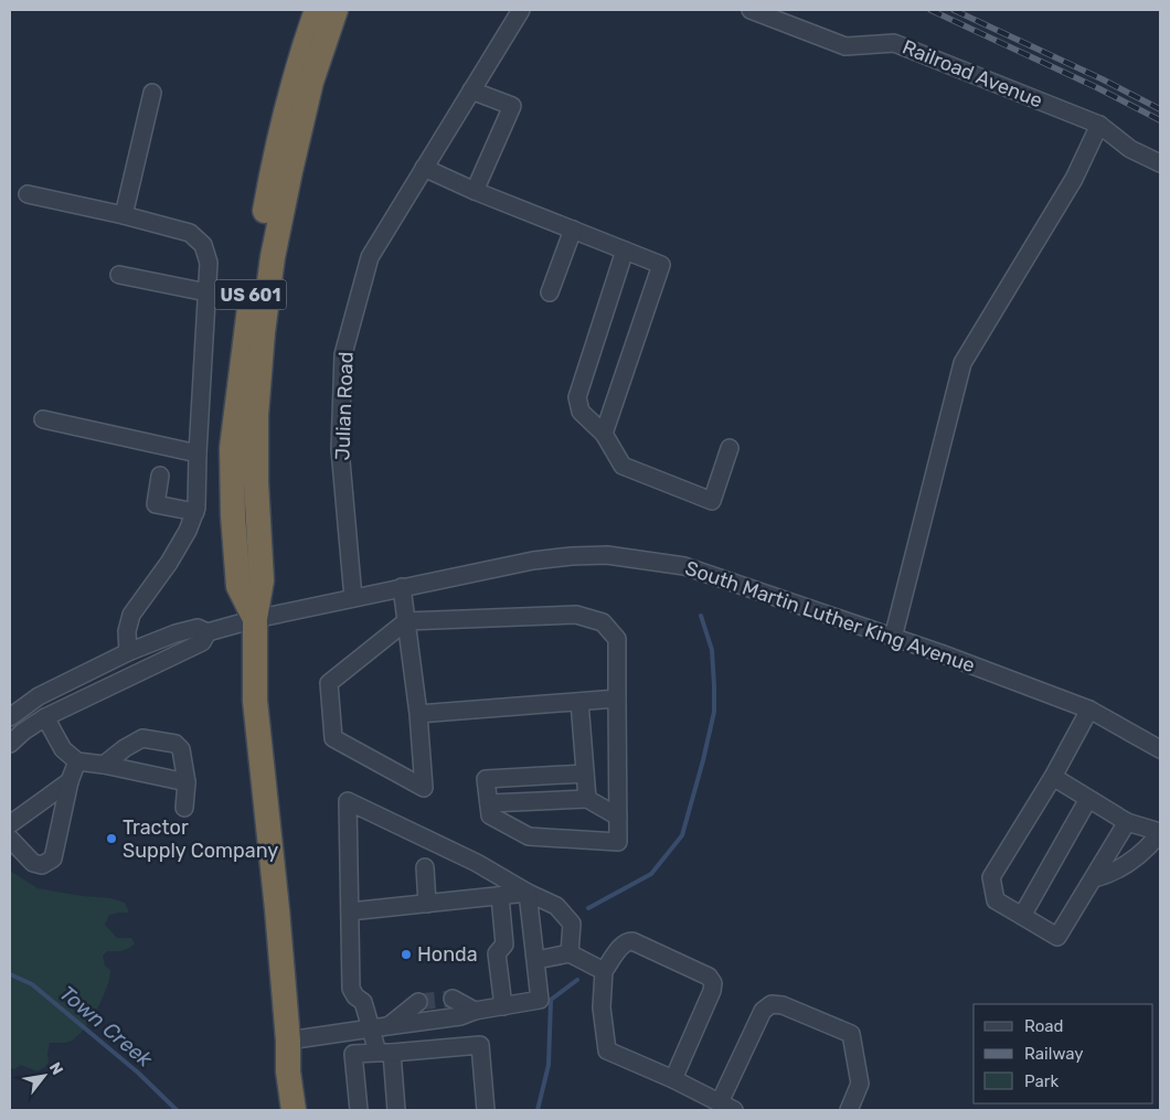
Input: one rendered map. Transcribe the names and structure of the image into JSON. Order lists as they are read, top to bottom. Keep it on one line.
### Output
{"streets":{"highway":["US 601"],"street":["Railroad Avenue","Julian Road","South Martin Luther King Avenue"]},"crossings":[["Julian Road","South Martin Luther King Avenue"]],"water":["Town Creek"],"places":["Tractor Supply Company","Honda"],"legend":["Road","Railway","Park"],"north":"top right"}
